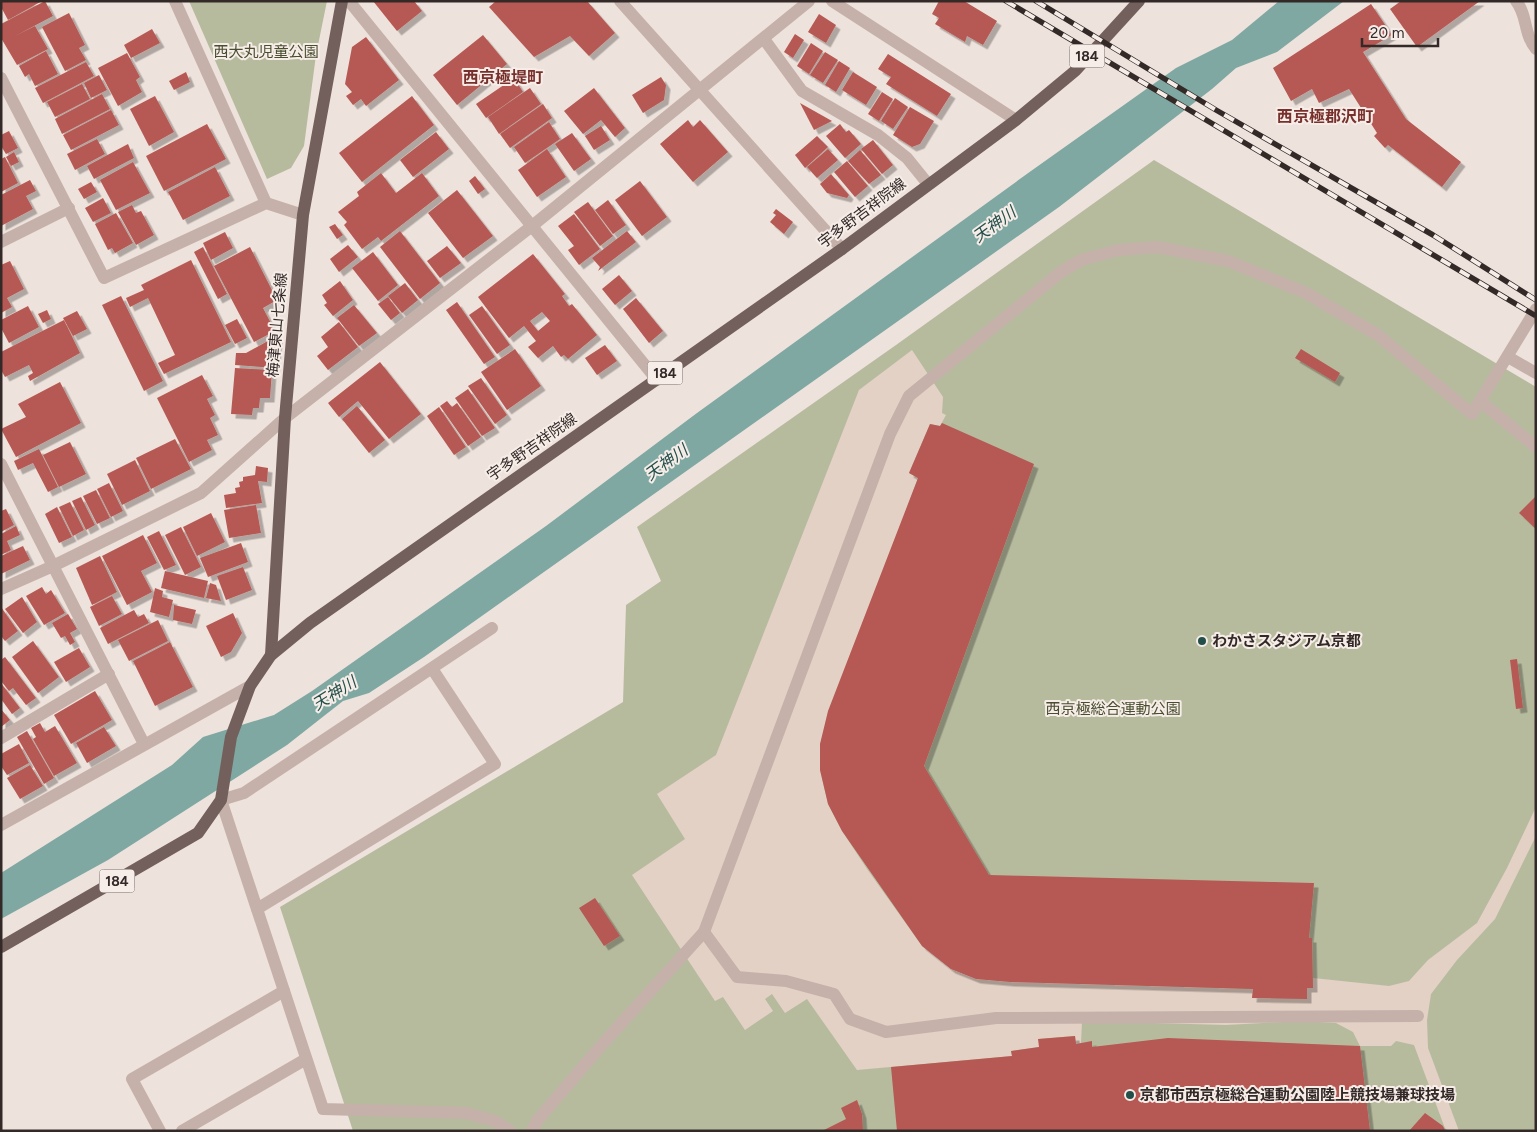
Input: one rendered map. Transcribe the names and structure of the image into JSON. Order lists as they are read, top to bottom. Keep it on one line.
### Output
{"streets":{"main road":["184","宇多野吉祥院線","梅津東山七条線"]},"crossings":[["宇多野吉祥院線","梅津東山七条線"]],"districts":["西京極堤町","西京極郡沢町"],"water":["天神川"],"parks":["西大丸児童公園","西京極総合運動公園"],"places":["わかさスタジアム京都","京都市西京極総合運動公園陸上競技場兼球技場"],"scale_bar":"20 m"}
